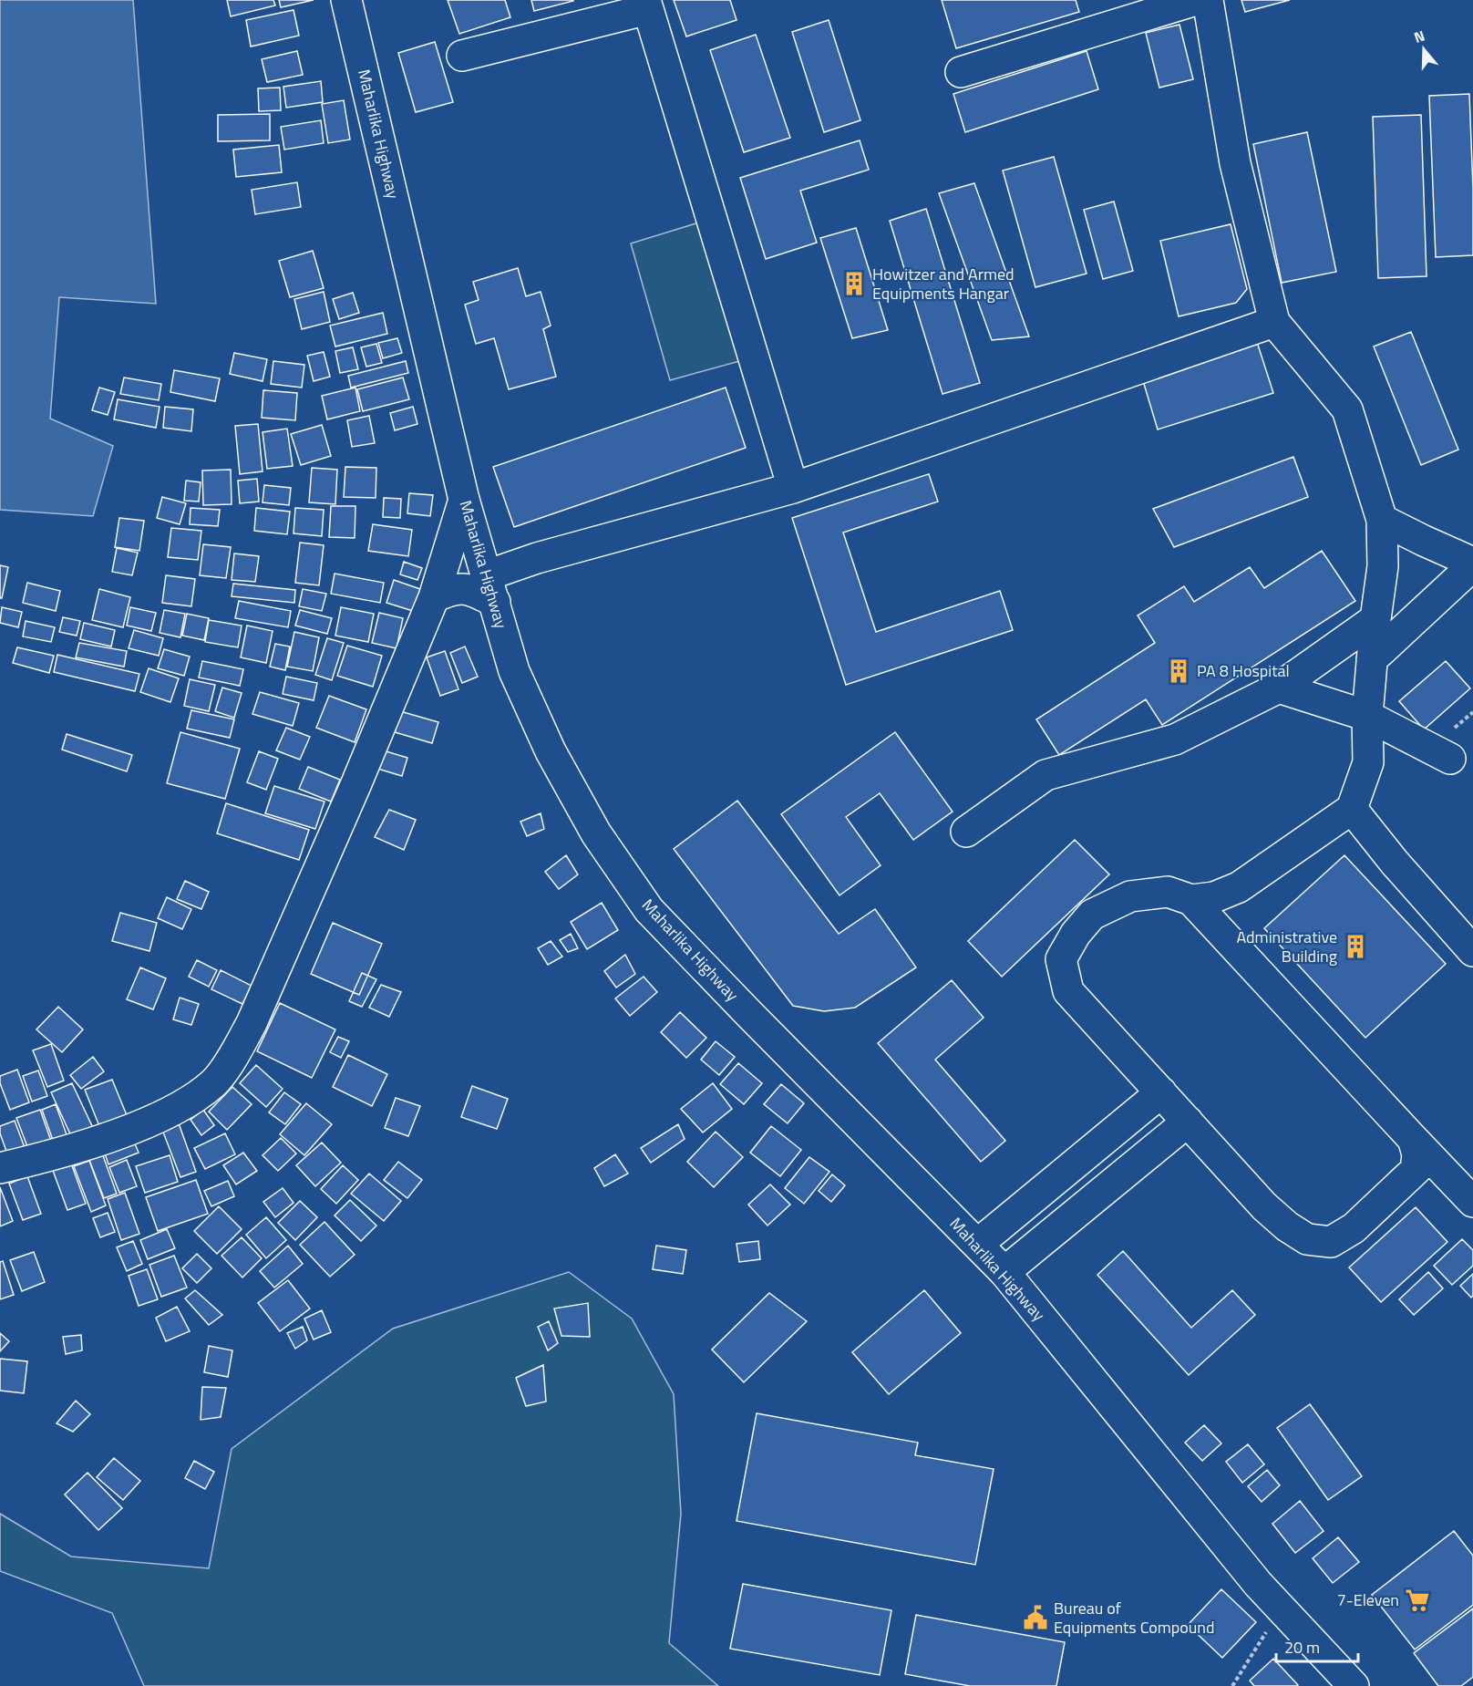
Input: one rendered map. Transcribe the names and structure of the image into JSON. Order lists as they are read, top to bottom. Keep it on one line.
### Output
{"streets":{"main road":["Maharlika Highway"]},"places":{"building":["Howitzer and Armed Equipments Hangar","PA 8 Hospital","Administrative Building"],"supermarket":["7-Eleven"],"public building":["Bureau of Equipments Compound"]},"scale_bar":"20 m","north":"top"}
